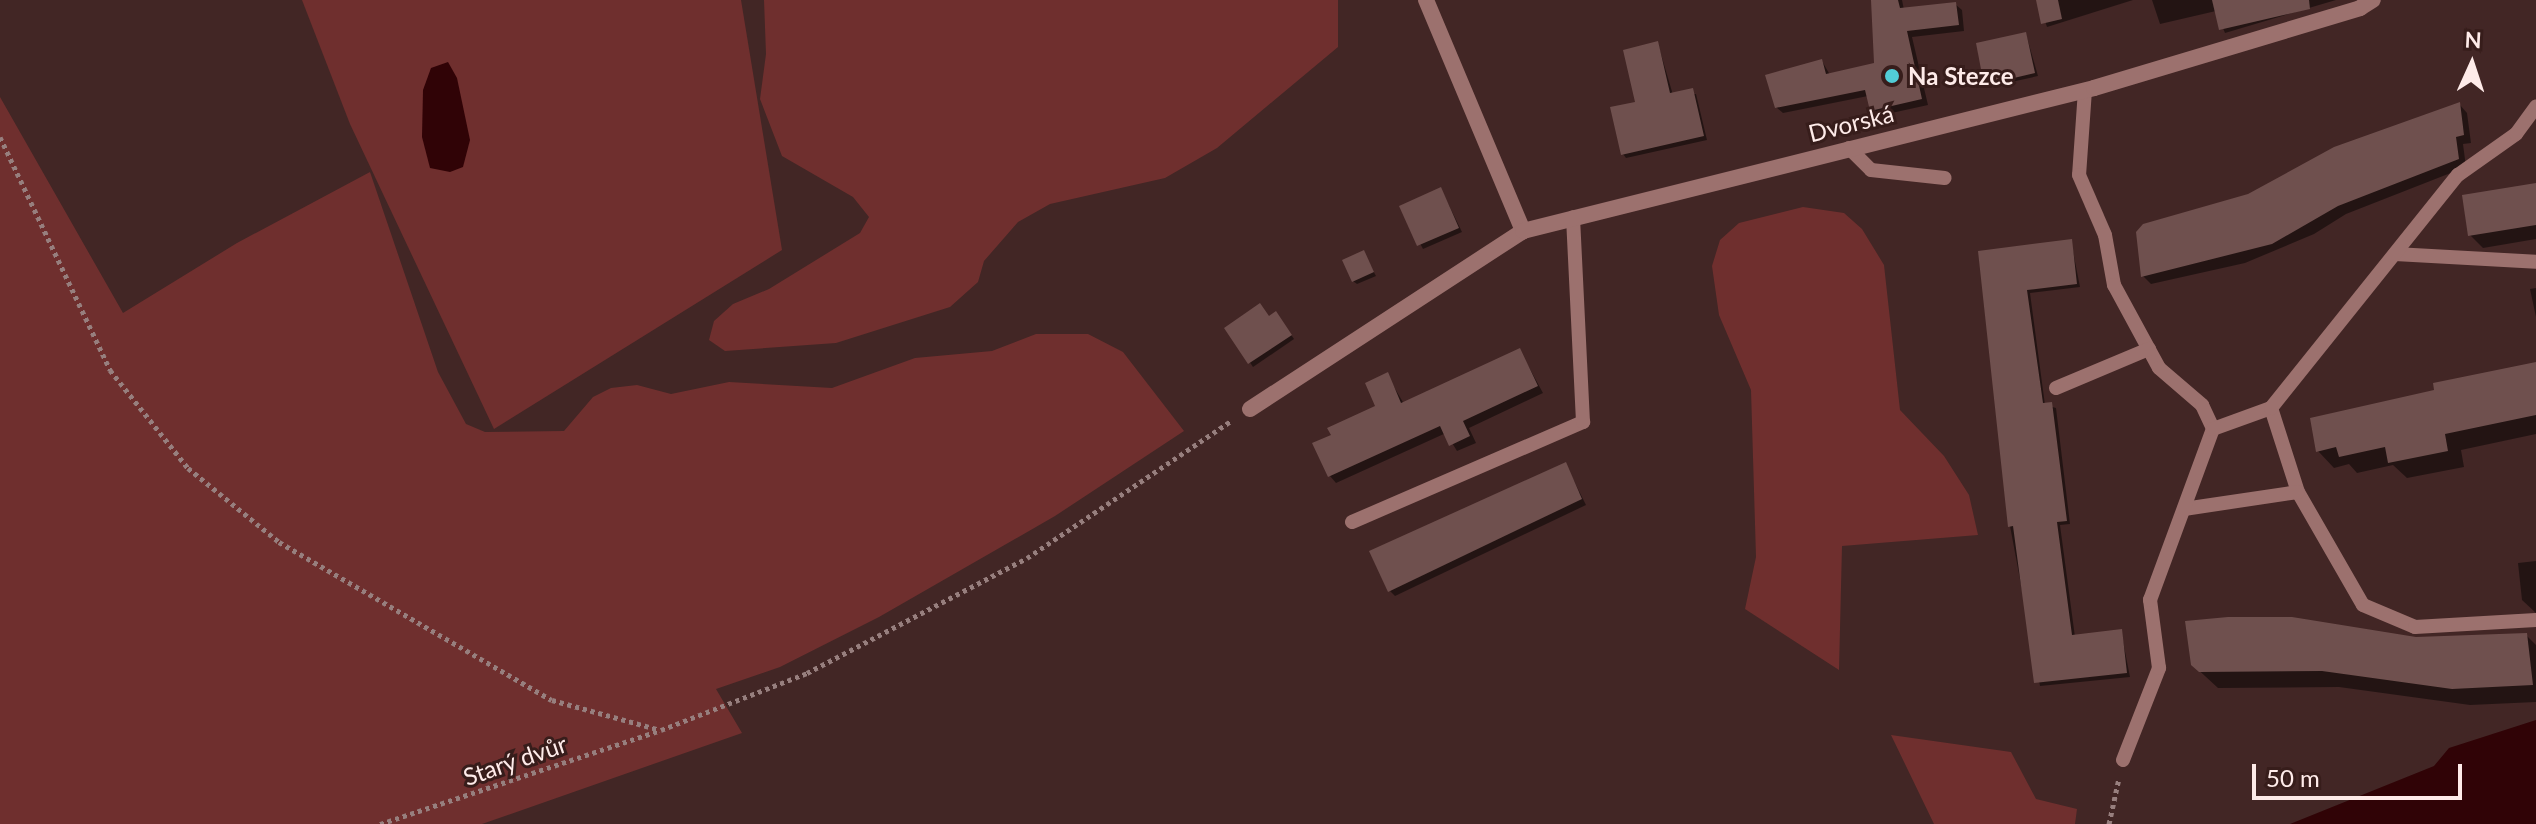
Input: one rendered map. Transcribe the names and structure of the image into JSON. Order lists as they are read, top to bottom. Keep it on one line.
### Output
{"streets":{"street":["Dvorská"],"path":["Starý dvůr"]},"crossings":[["Dvorská","Starý dvůr"]],"places":["Na Stezce"],"scale_bar":"50 m","north":"top"}
